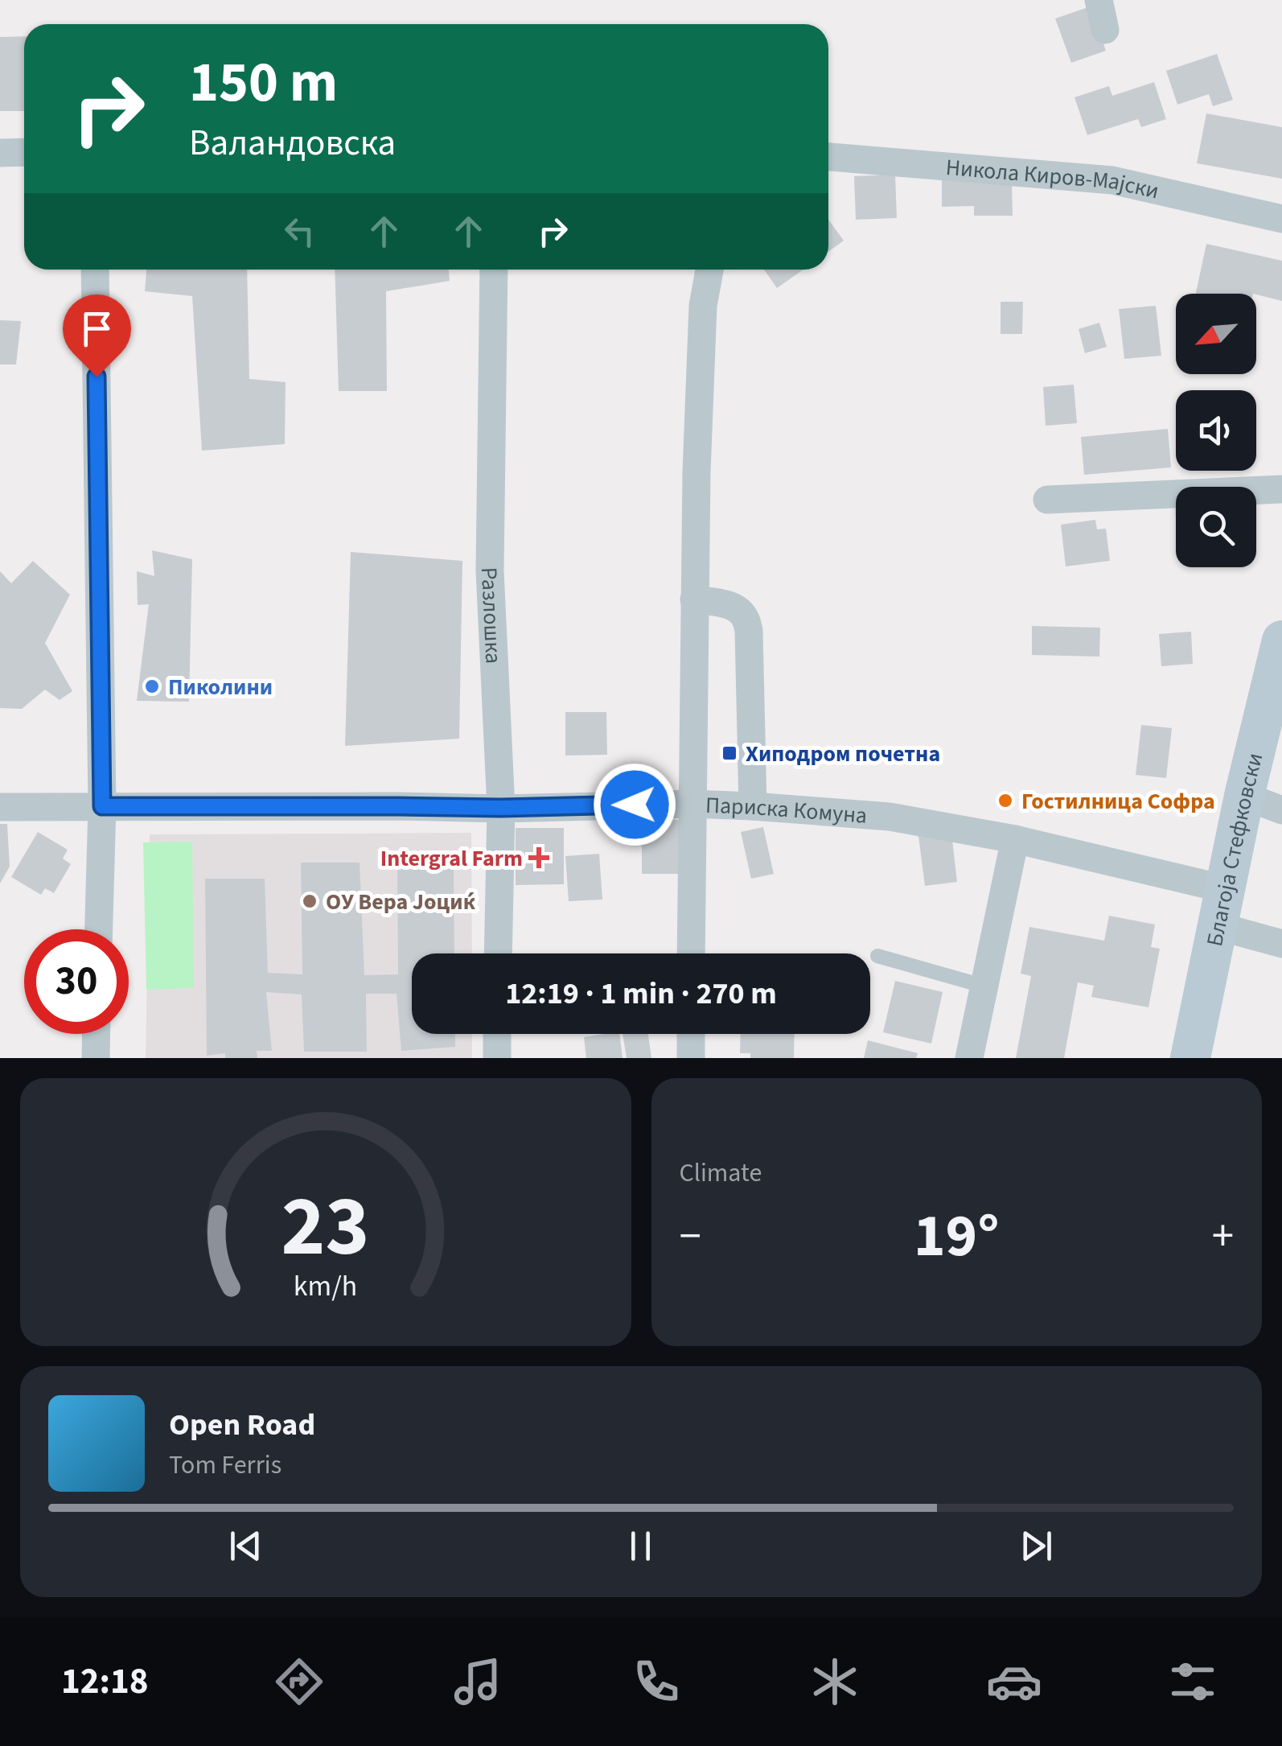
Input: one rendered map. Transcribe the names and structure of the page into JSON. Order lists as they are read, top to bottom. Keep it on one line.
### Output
{"streets":{"main road":["Благоја Стефковски"],"street":["Никола Киров-Мајски","Разлошка","Париска Комуна"]},"crossings":[["Разлошка","Париска Комуна"],["Париска Комуна","Благоја Стефковски"]],"places":{"other":["Пиколини","Гостилница Софра","ОУ Вера Јоциќ"],"transit":["Хиподром почетна"],"health":["Intergral Farm"]},"north":"bottom left","page":{"turn":["150 m","Валандовска"],"limit":"30","trip":"12:19 · 1 min · 270 m","tile":"Climate","heat":["−","19°","+"],"song":["Open Road","Tom Ferris"],"tabs":"12:18","gauge":["23","km/h"]}}
